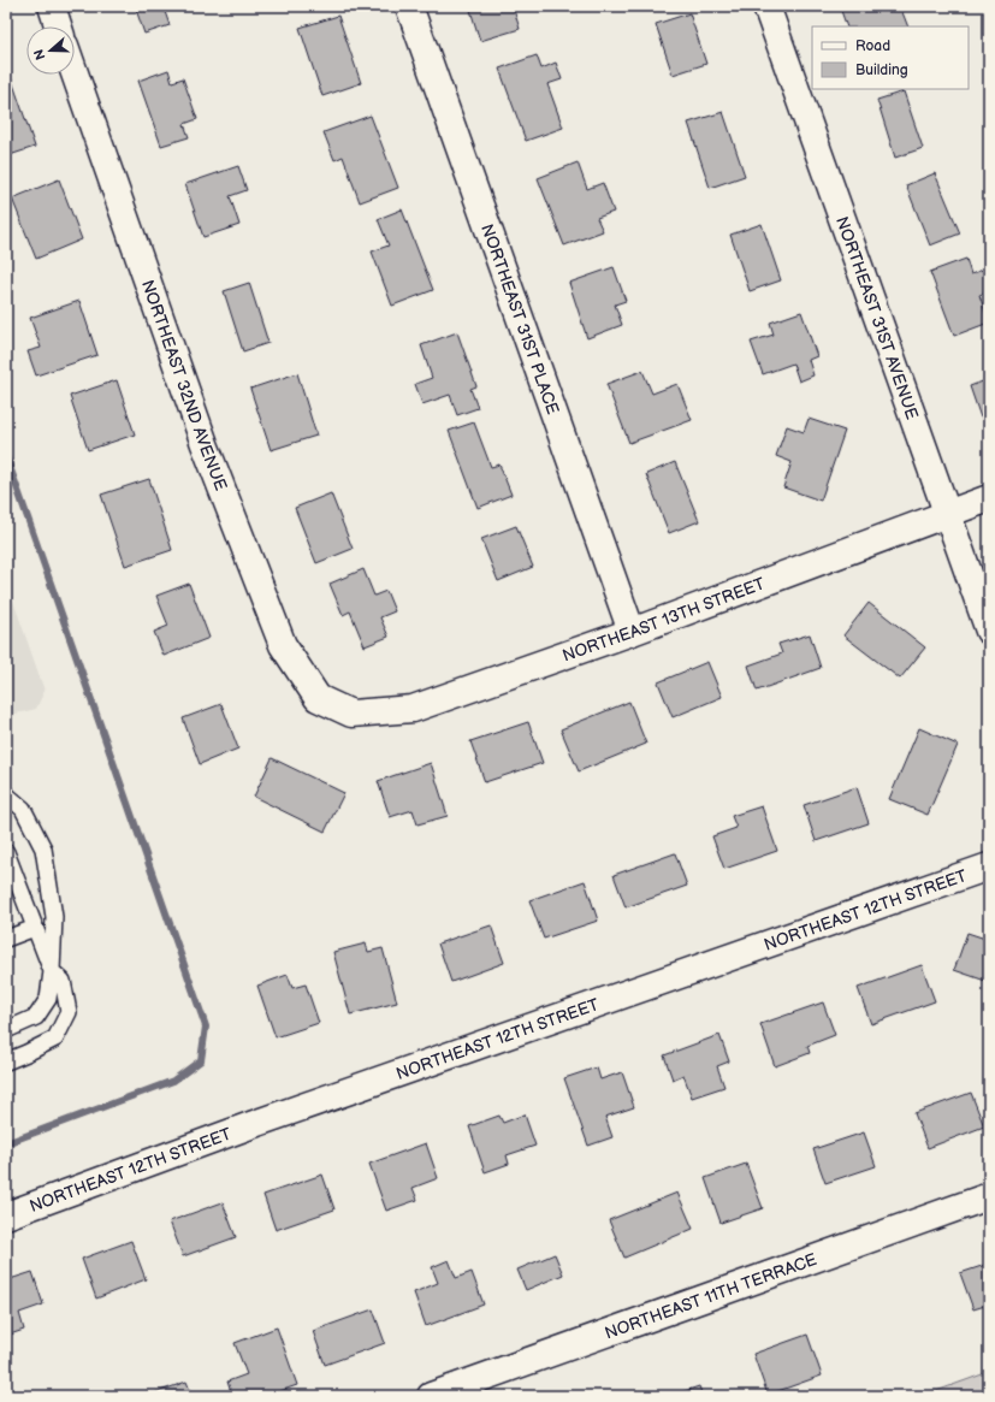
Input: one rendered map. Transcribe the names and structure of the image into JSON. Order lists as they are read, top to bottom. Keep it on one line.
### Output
{"streets":{"street":["NORTHEAST 31ST AVENUE","NORTHEAST 31ST PLACE","NORTHEAST 32ND AVENUE","NORTHEAST 13TH STREET","NORTHEAST 12TH STREET","NORTHEAST 11TH TERRACE"]},"crossings":[["NORTHEAST 31ST AVENUE","NORTHEAST 13TH STREET"],["NORTHEAST 31ST PLACE","NORTHEAST 13TH STREET"],["NORTHEAST 32ND AVENUE","NORTHEAST 13TH STREET"]],"legend":["Road","Building"],"north":"left"}
